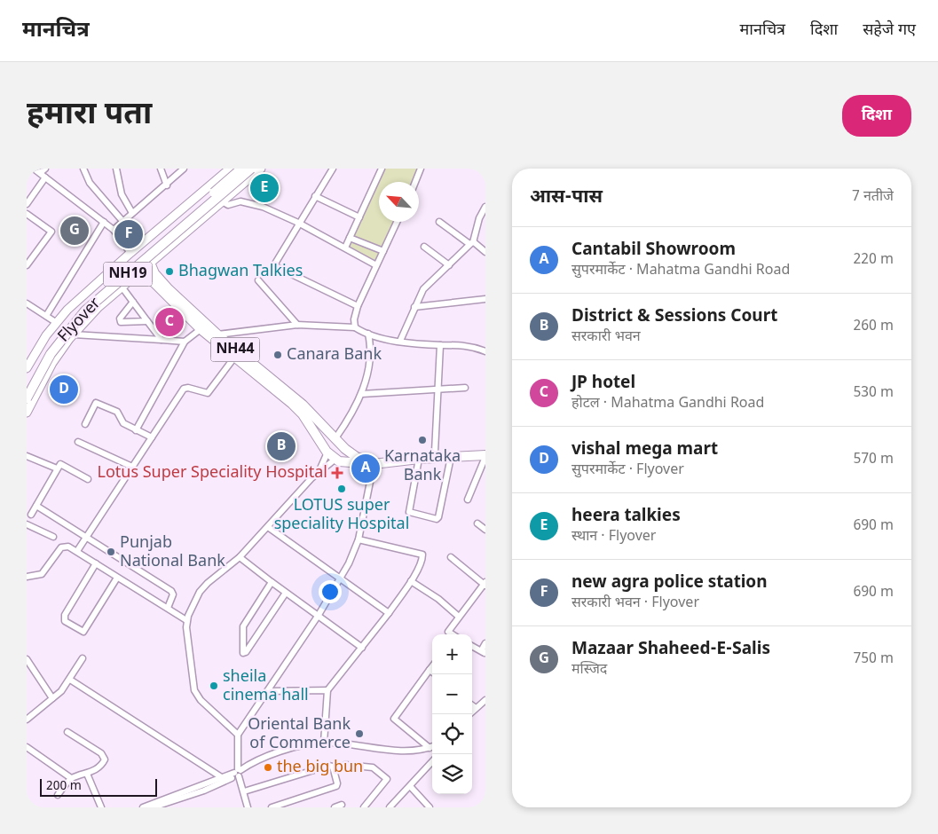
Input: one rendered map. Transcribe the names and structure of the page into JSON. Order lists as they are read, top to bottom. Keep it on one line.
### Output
{"streets":{"highway":["NH19","Flyover","NH44"]},"places":{"other":["Bhagwan Talkies","Canara Bank","Karnataka Bank","LOTUS super speciality Hospital","Punjab National Bank","sheila cinema hall","Oriental Bank of Commerce","the big bun"],"health":["Lotus Super Speciality Hospital"]},"scale_bar":"200 m","north":"top left","page":{"header":"मानचित्र","nav":["मानचित्र","दिशा","सहेजे गए"],"buttons":"दिशा","title":"हमारा पता","heading":["आस-पास","7 नतीजे"],"pins":["E","G","F","C","D","B","A"],"list":[{"mark":"A","name":"Cantabil Showroom","note":"सुपरमार्केट · Mahatma Gandhi Road","value":"220 m"},{"mark":"B","name":"District & Sessions Court","note":"सरकारी भवन","value":"260 m"},{"mark":"C","name":"JP hotel","note":"होटल · Mahatma Gandhi Road","value":"530 m"},{"mark":"D","name":"vishal mega mart","note":"सुपरमार्केट · Flyover","value":"570 m"},{"mark":"E","name":"heera talkies","note":"स्थान · Flyover","value":"690 m"},{"mark":"F","name":"new agra police station","note":"सरकारी भवन · Flyover","value":"690 m"},{"mark":"G","name":"Mazaar Shaheed-E-Salis","note":"मस्जिद","value":"750 m"}],"map_buttons":["+","−"],"scale":"200 m"}}
